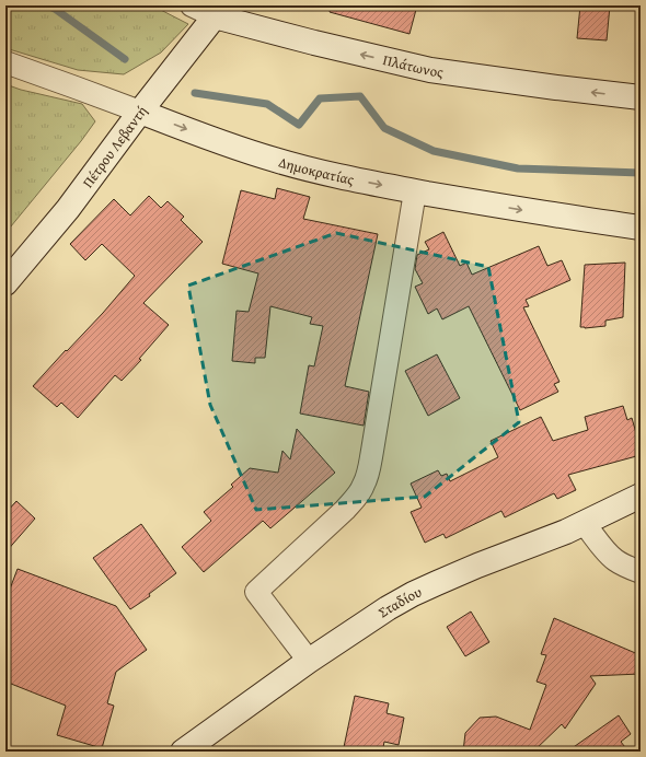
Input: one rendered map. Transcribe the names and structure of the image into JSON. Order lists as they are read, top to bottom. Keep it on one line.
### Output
{"streets":{"street":["Πλάτωνος","Πέτρου Λεβαντή","Δημοκρατίας","Σταδίου"]},"crossings":[["Πλάτωνος","Πέτρου Λεβαντή"],["Πέτρου Λεβαντή","Δημοκρατίας"]],"one_way":["Πλάτωνος","Δημοκρατίας"]}
